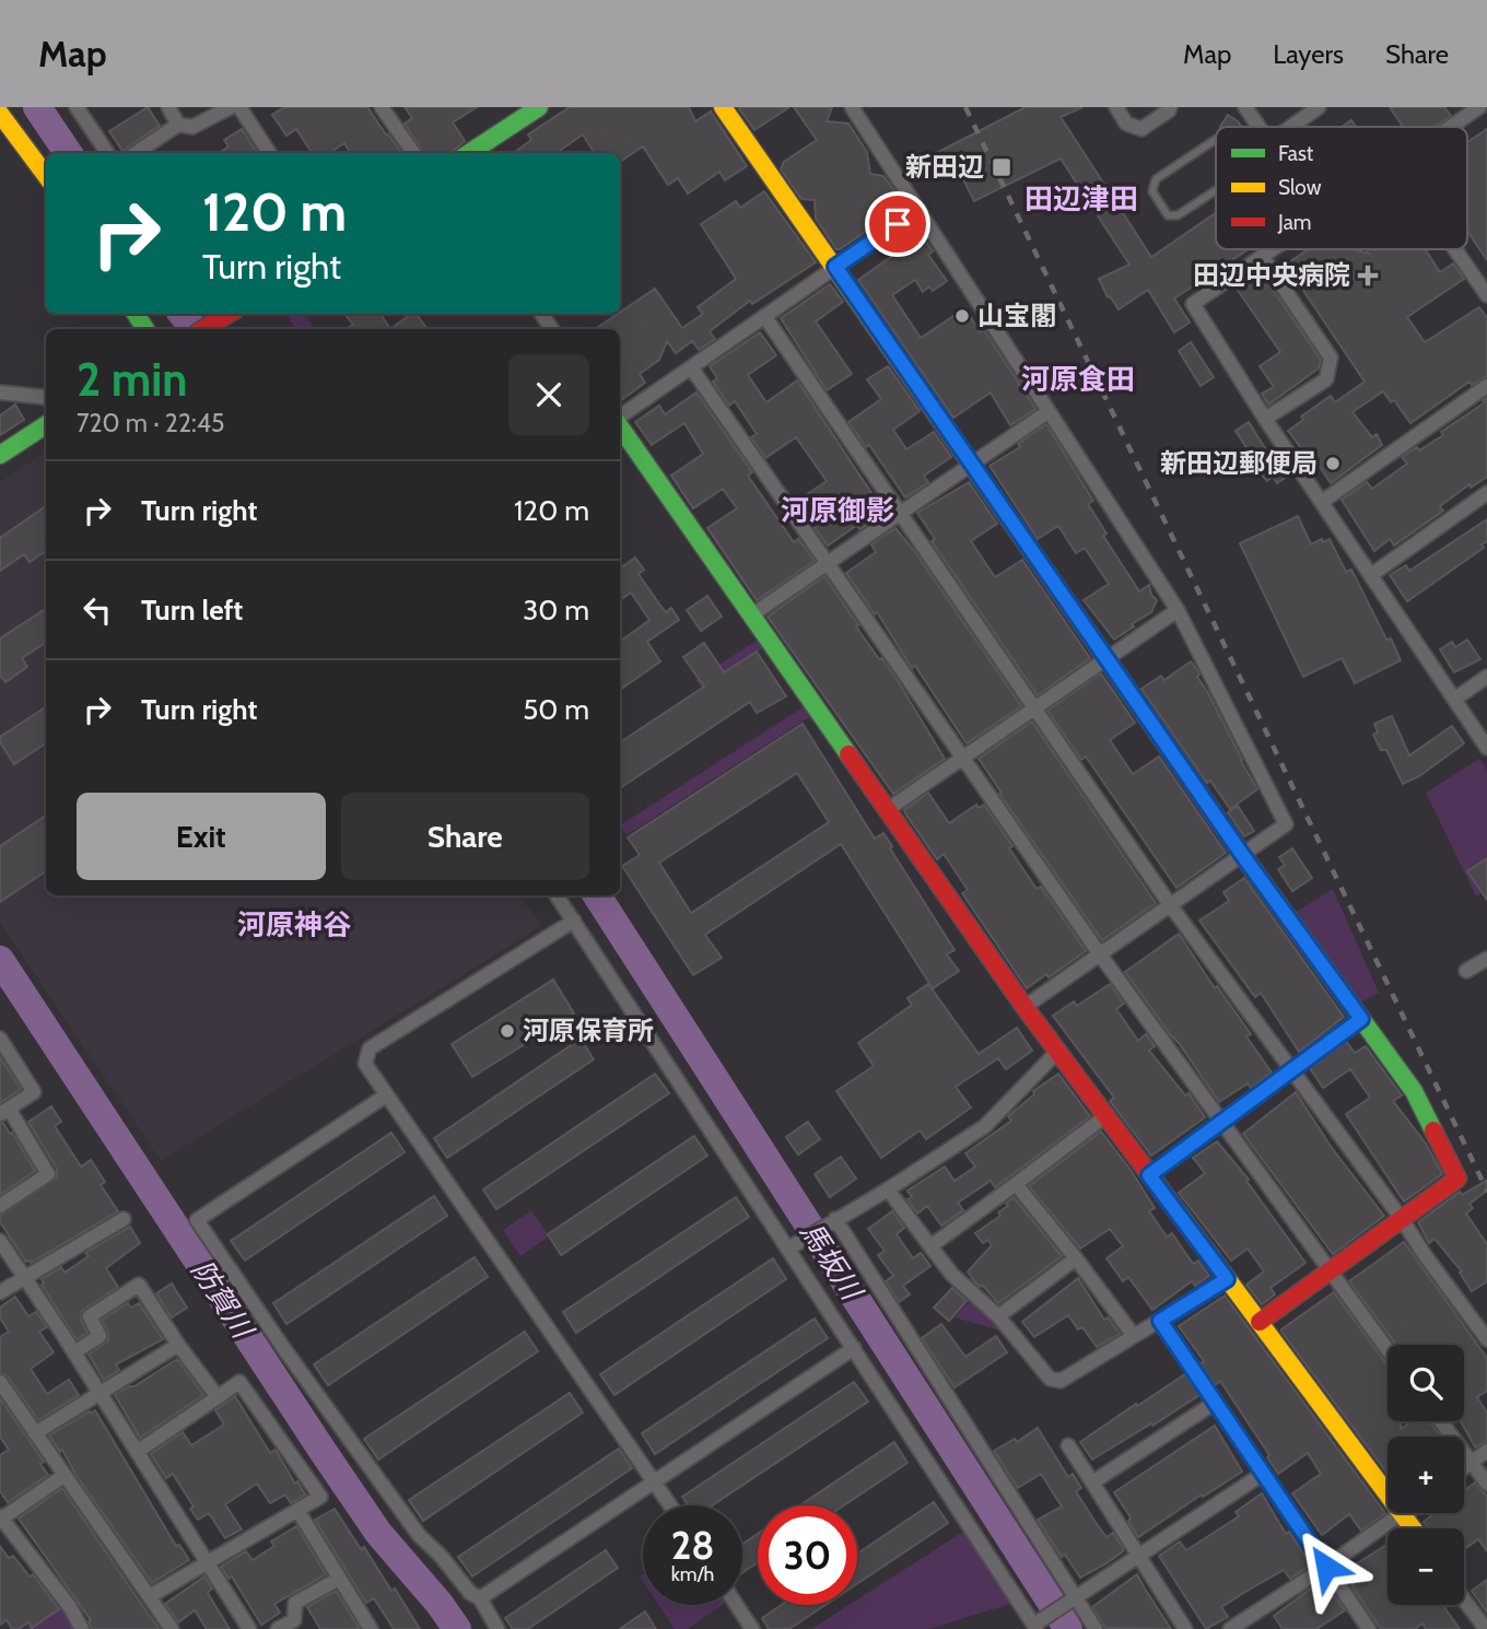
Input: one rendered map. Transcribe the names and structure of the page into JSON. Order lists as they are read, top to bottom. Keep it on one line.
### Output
{"districts":["田辺津田","河原食田","河原御影","河原神谷"],"water":["馬坂川","防賀川"],"places":{"transit":["新田辺"],"health":["田辺中央病院"],"other":["山宝閣","新田辺郵便局","河原保育所"]},"legend":["Fast","Slow","Jam"],"page":{"header":"Map","nav":["Map","Layers","Share"],"turn":["120 m","Turn right"],"heading":["2 min","720 m · 22:45"],"list":[{"name":"Turn right","value":"120 m"},{"name":"Turn left","value":"30 m"},{"name":"Turn right","value":"50 m"}],"buttons":["Exit","Share"],"map_buttons":["+","−"],"speed":"28 km/h","limit":"30"}}
